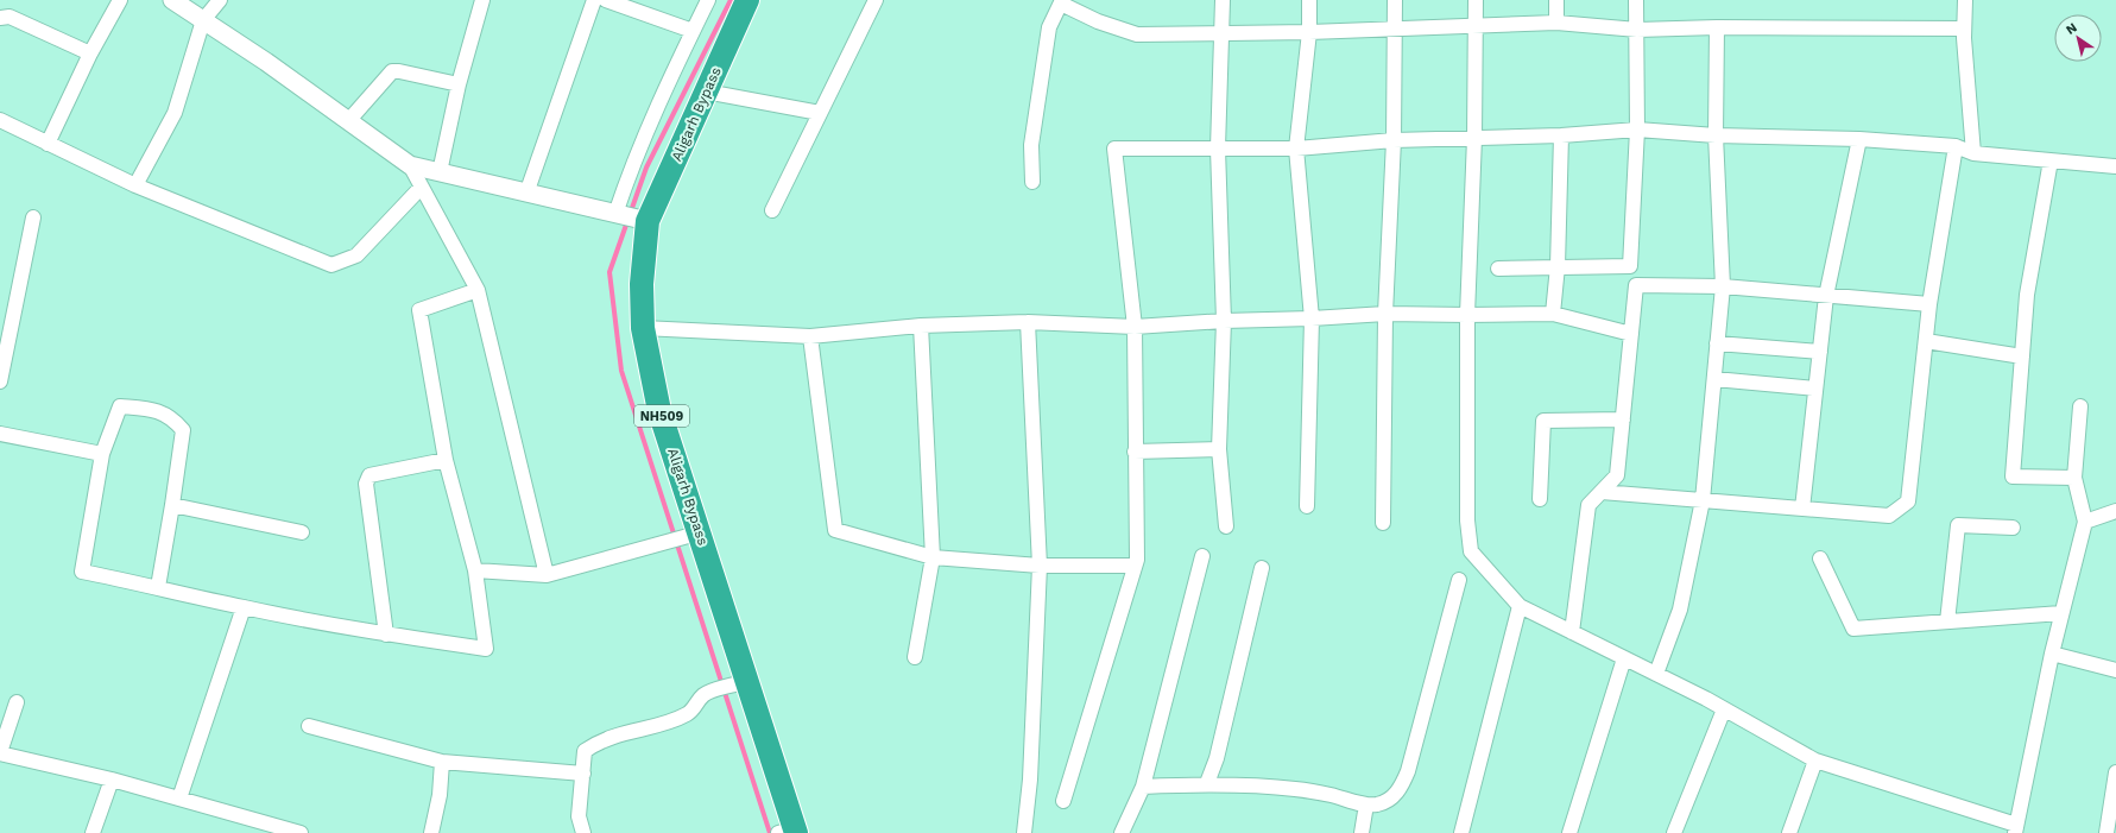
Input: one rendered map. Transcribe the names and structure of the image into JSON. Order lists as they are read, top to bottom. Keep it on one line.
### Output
{"streets":{"highway":["Aligarh Bypass","NH509"]},"north":"top left"}
